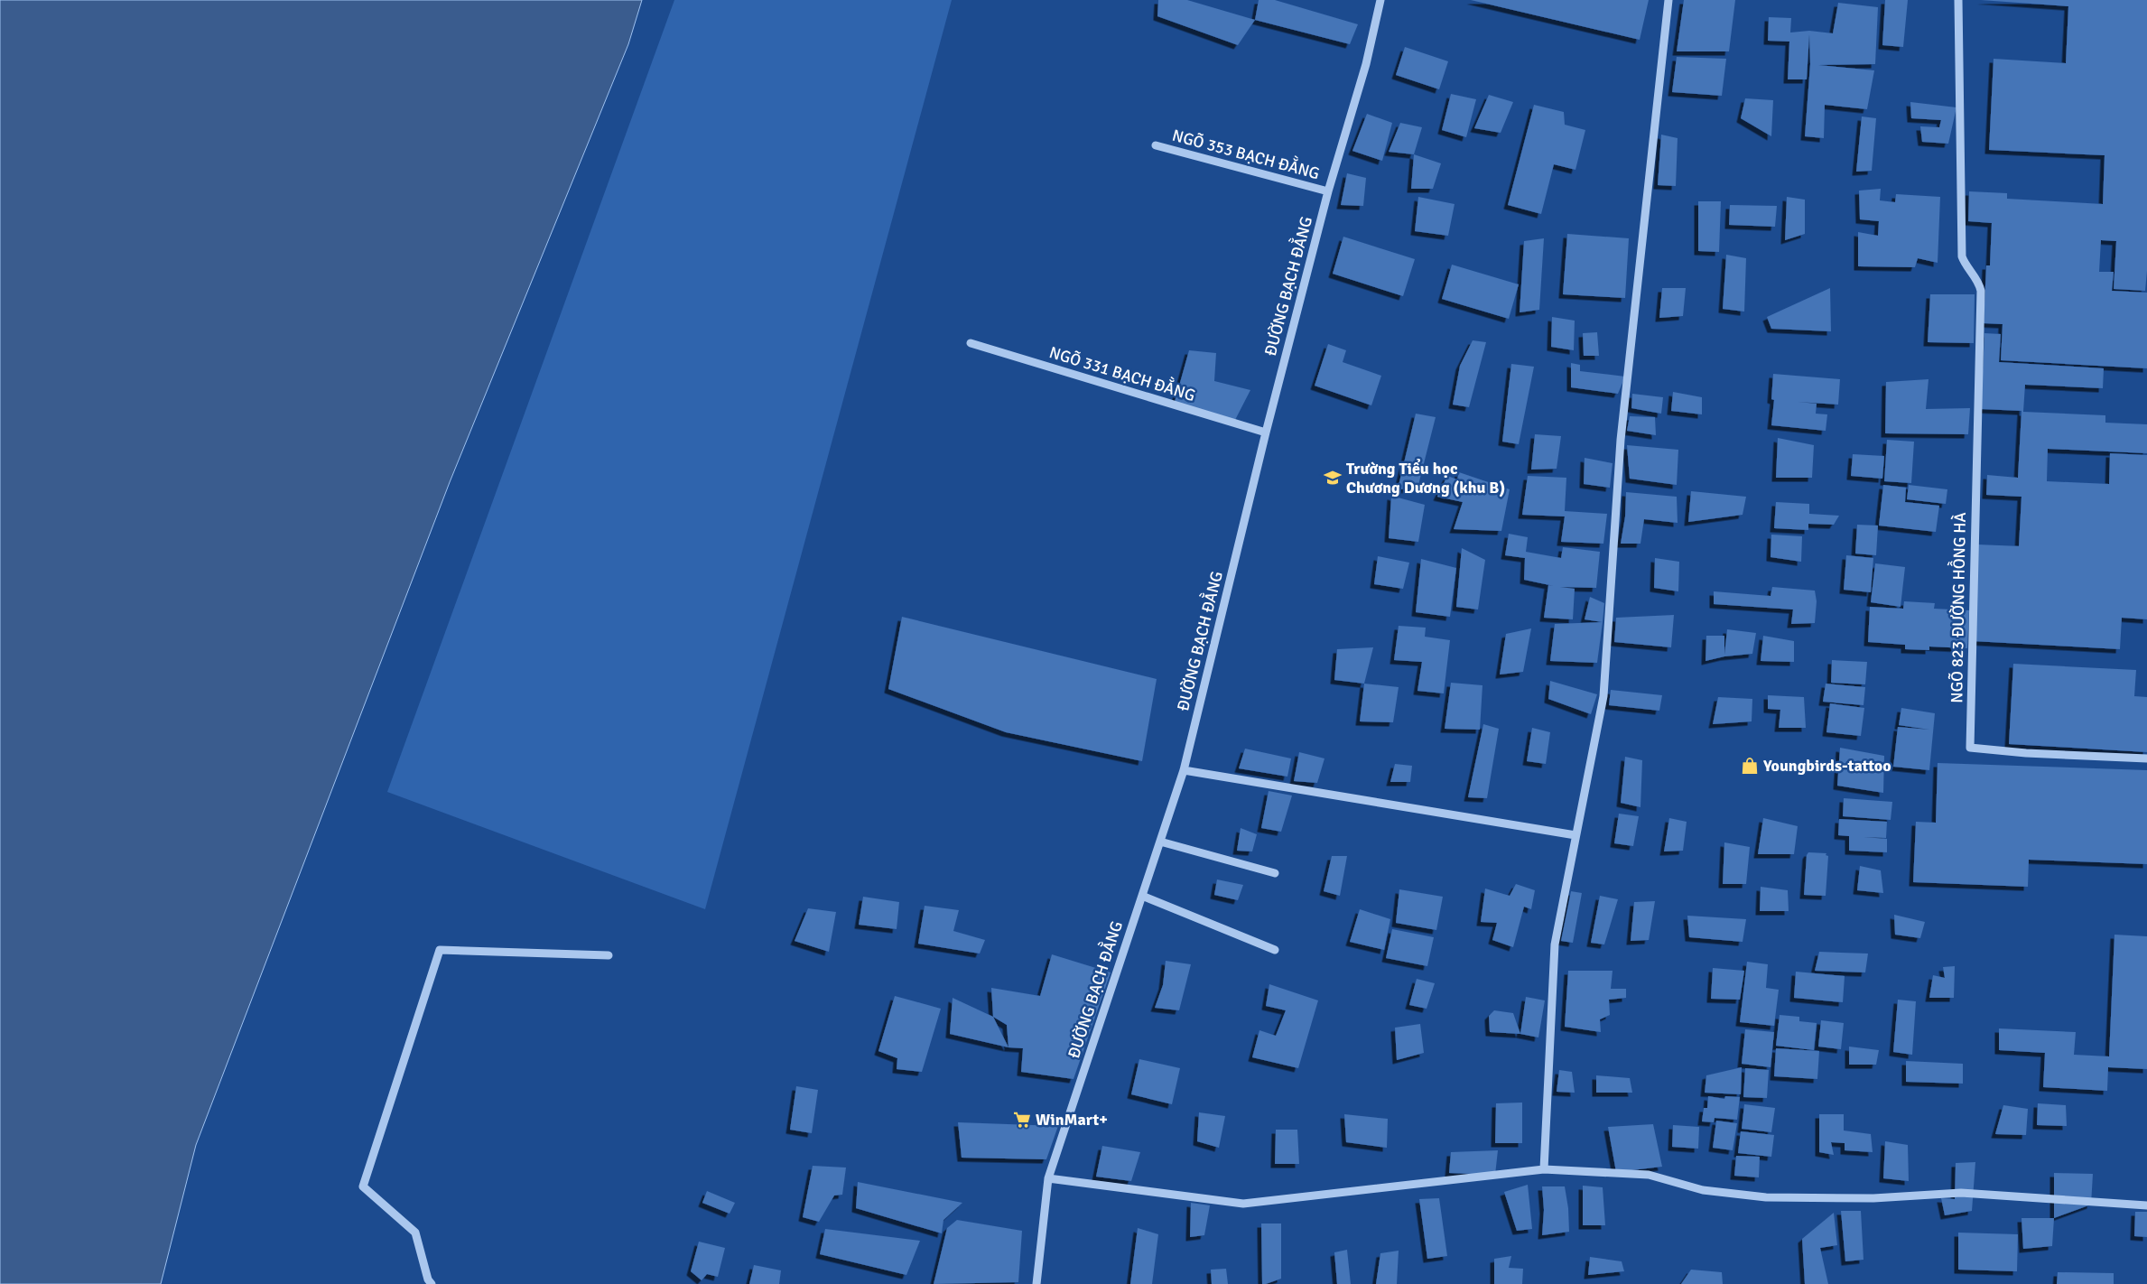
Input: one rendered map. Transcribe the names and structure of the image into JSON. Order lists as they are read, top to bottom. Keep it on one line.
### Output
{"streets":{"street":["NGÕ 353 BẠCH ĐẰNG","ĐƯỜNG BẠCH ĐẰNG","NGÕ 331 BẠCH ĐẰNG","NGÕ 823 ĐƯỜNG HỒNG HÀ"]},"crossings":[["NGÕ 353 BẠCH ĐẰNG","ĐƯỜNG BẠCH ĐẰNG"],["ĐƯỜNG BẠCH ĐẰNG","NGÕ 331 BẠCH ĐẰNG"]],"places":{"school or university":["Trường Tiểu học Chương Dương (khu B)"],"shop":["Youngbirds-tattoo"],"supermarket":["WinMart+"]}}
